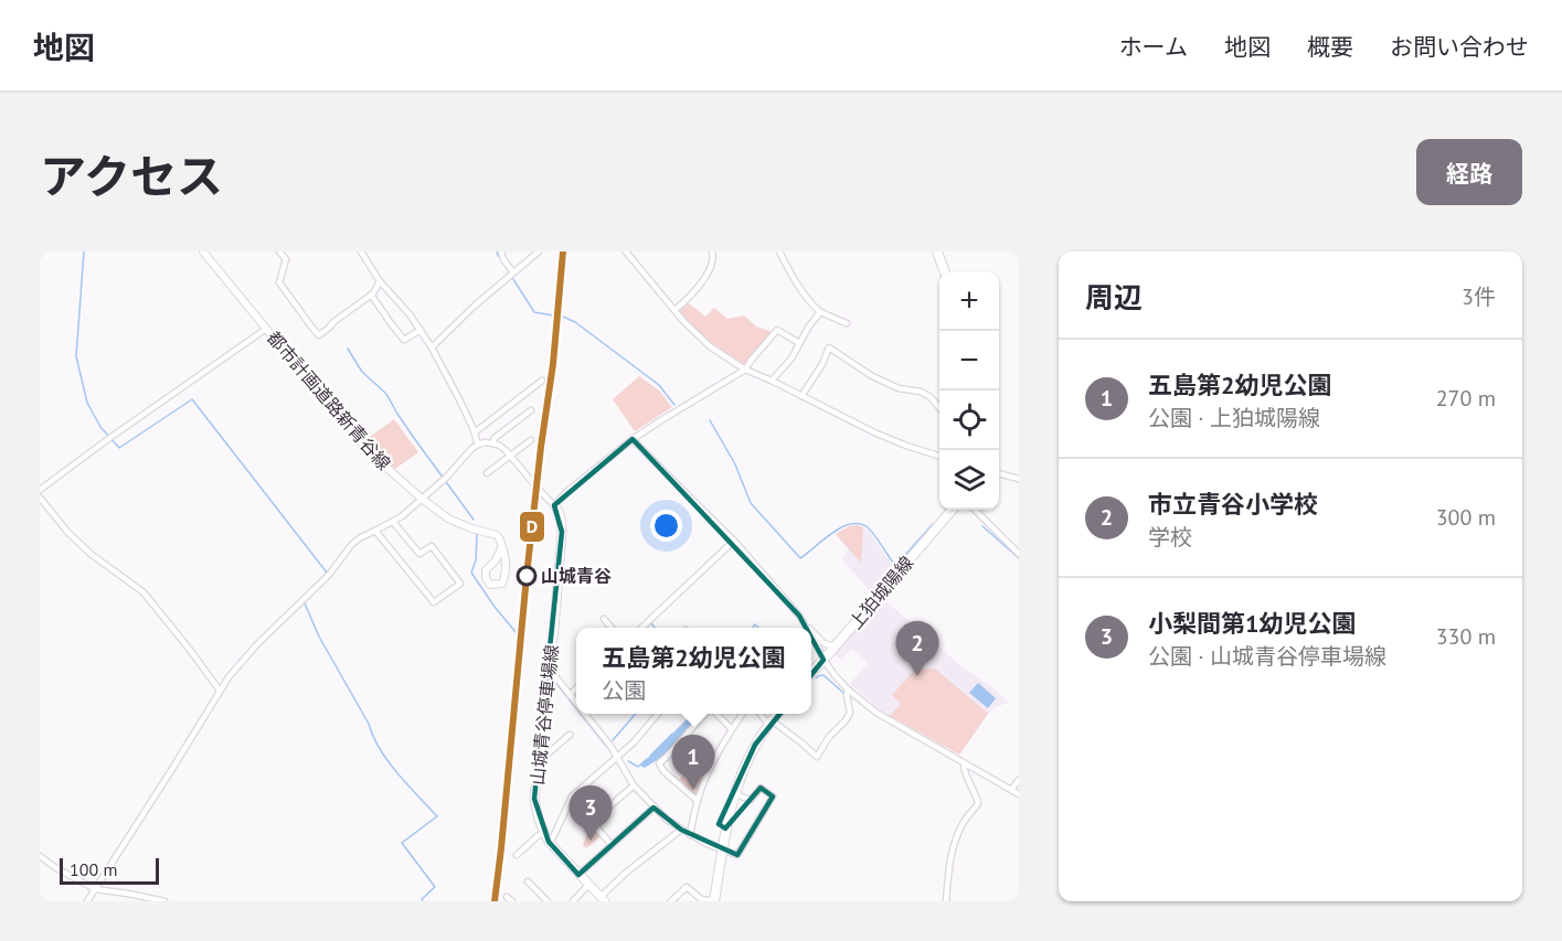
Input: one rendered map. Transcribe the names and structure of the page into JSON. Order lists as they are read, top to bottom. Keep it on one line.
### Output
{"streets":{"main road":["上狛城陽線","山城青谷停車場線"],"street":["都市計画道路新青谷線"]},"places":["山城青谷"],"lines":["transit line D"],"scale_bar":"100 m","page":{"header":"地図","nav":["ホーム","地図","概要","お問い合わせ"],"title":"アクセス","buttons":"経路","heading":["周辺","3件"],"map_buttons":["+","−"],"list":[{"mark":"1","name":"五島第2幼児公園","note":"公園 · 上狛城陽線","value":"270 m"},{"mark":"2","name":"市立青谷小学校","note":"学校","value":"300 m"},{"mark":"3","name":"小梨間第1幼児公園","note":"公園 · 山城青谷停車場線","value":"330 m"}],"pins":["2","1","3"],"popup":["五島第2幼児公園","公園"],"scale":"100 m"}}
